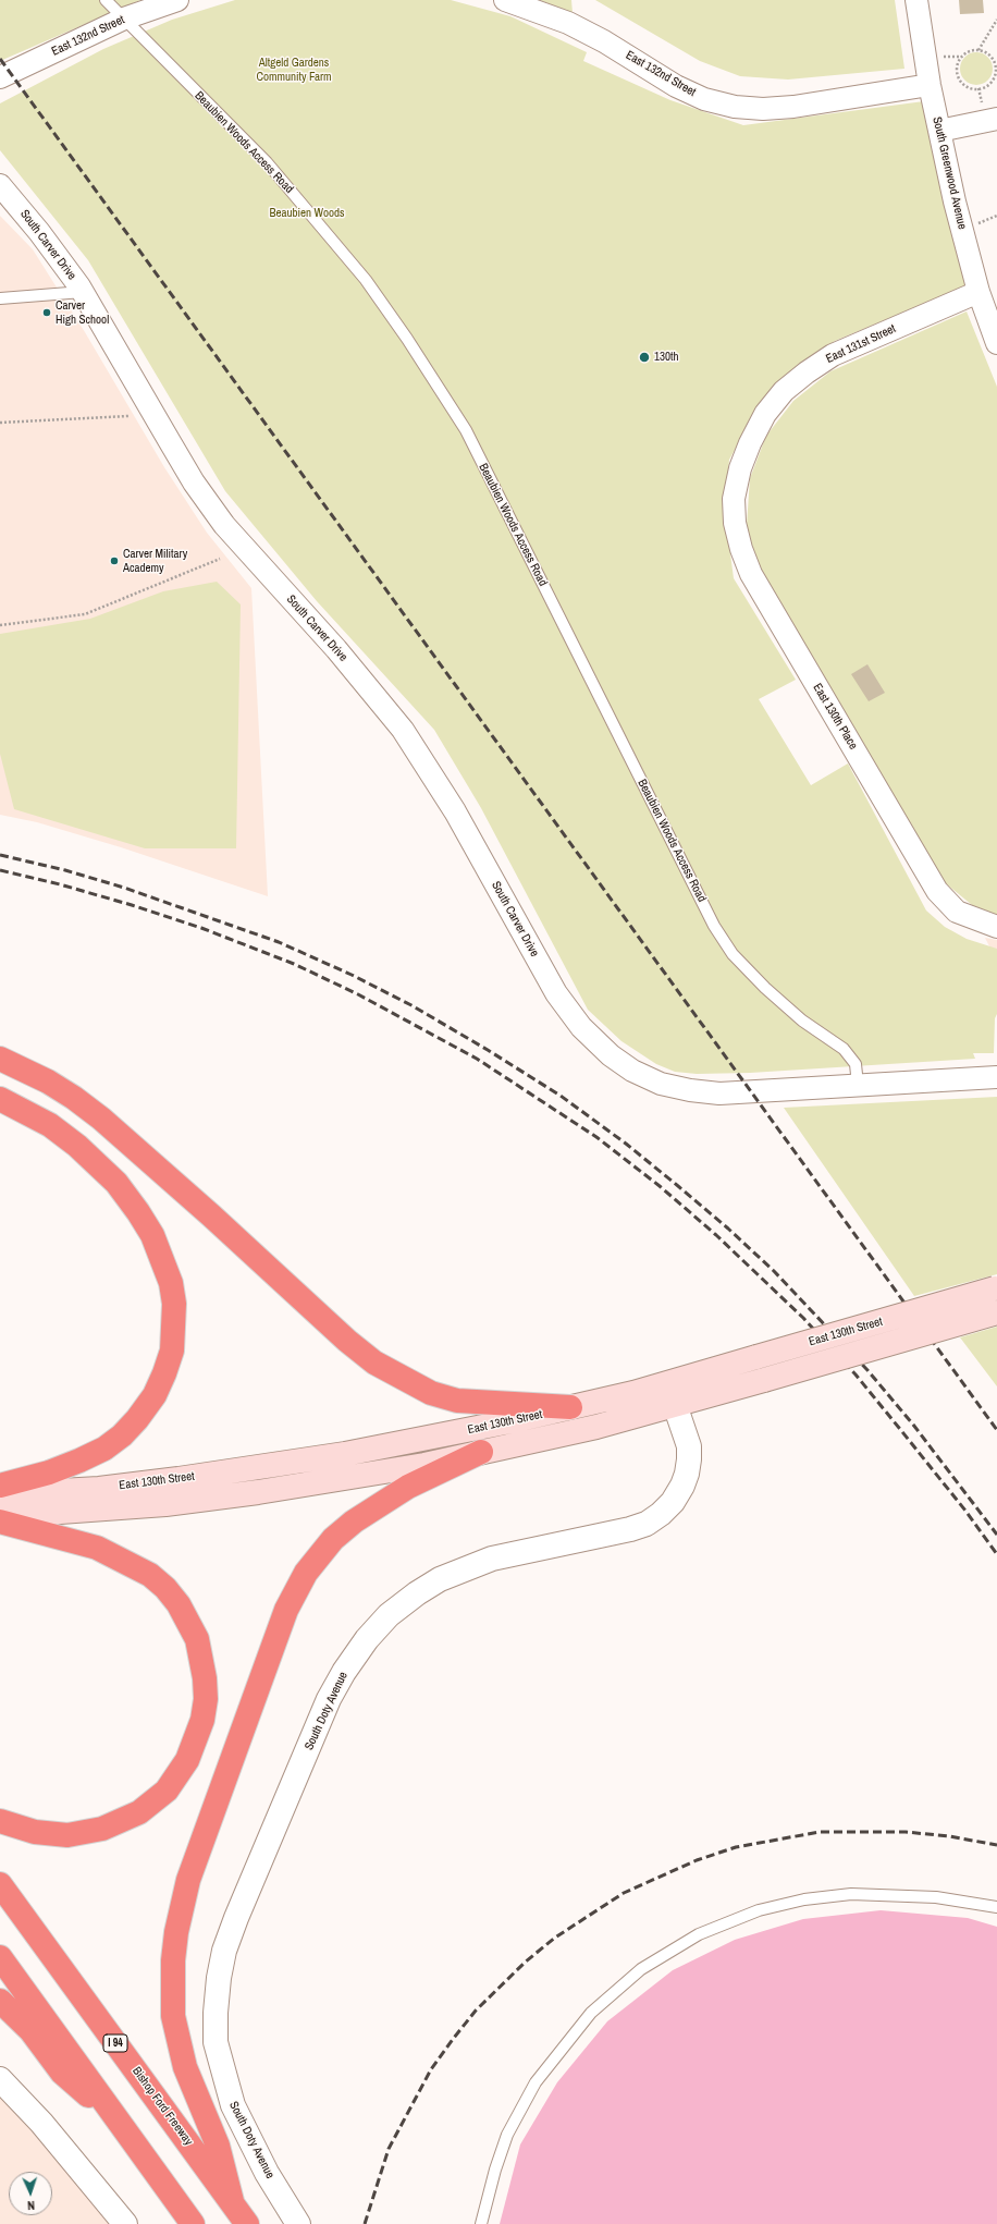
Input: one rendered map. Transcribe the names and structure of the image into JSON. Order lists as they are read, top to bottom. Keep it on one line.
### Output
{"streets":{"highway":["I 94","Bishop Ford Freeway"],"main road":["East 130th Street"],"street":["East 132nd Street","South Greenwood Avenue","South Carver Drive","East 131st Street","East 130th Place","South Doty Avenue"],"lane":["Beaubien Woods Access Road"]},"crossings":[["East 132nd Street","Beaubien Woods Access Road"],["East 132nd Street","South Greenwood Avenue"],["Beaubien Woods Access Road","South Carver Drive"],["South Greenwood Avenue","East 131st Street"],["East 131st Street","East 130th Place"],["East 130th Street","South Doty Avenue"]],"parks":["Altgeld Gardens Community Farm","Beaubien Woods"],"places":["Carver High School","130th","Carver Military Academy"],"north":"bottom"}
